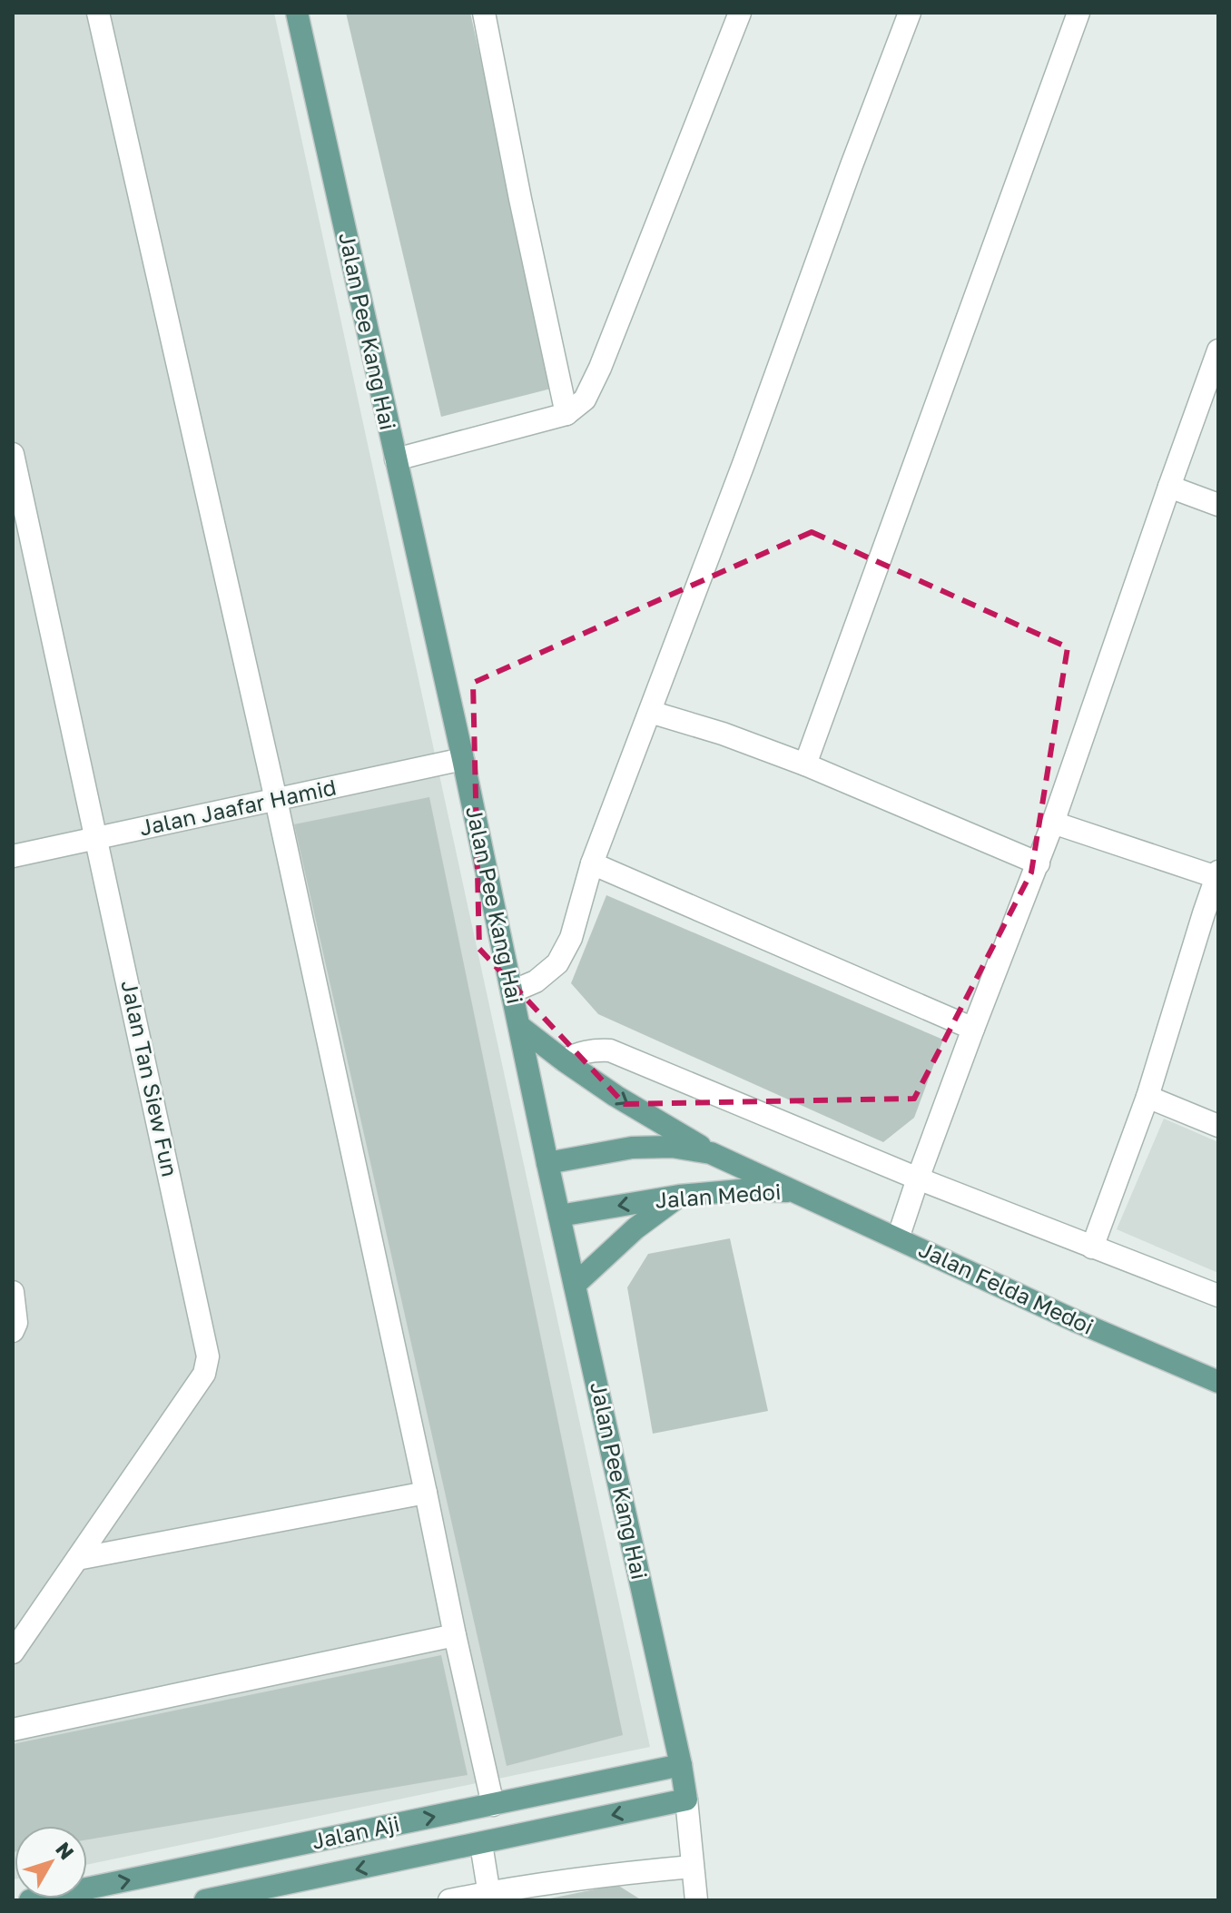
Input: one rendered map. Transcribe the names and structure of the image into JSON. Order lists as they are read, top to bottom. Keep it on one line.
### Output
{"streets":{"main road":["Jalan Pee Kang Hai","Jalan Medoi","Jalan Felda Medoi","Jalan Aji"],"street":["Jalan Jaafar Hamid","Jalan Tan Siew Fun"]},"crossings":[["Jalan Pee Kang Hai","Jalan Jaafar Hamid"],["Jalan Pee Kang Hai","Jalan Medoi"],["Jalan Pee Kang Hai","Jalan Aji"],["Jalan Jaafar Hamid","Jalan Tan Siew Fun"],["Jalan Medoi","Jalan Felda Medoi"]],"north":"top right"}
